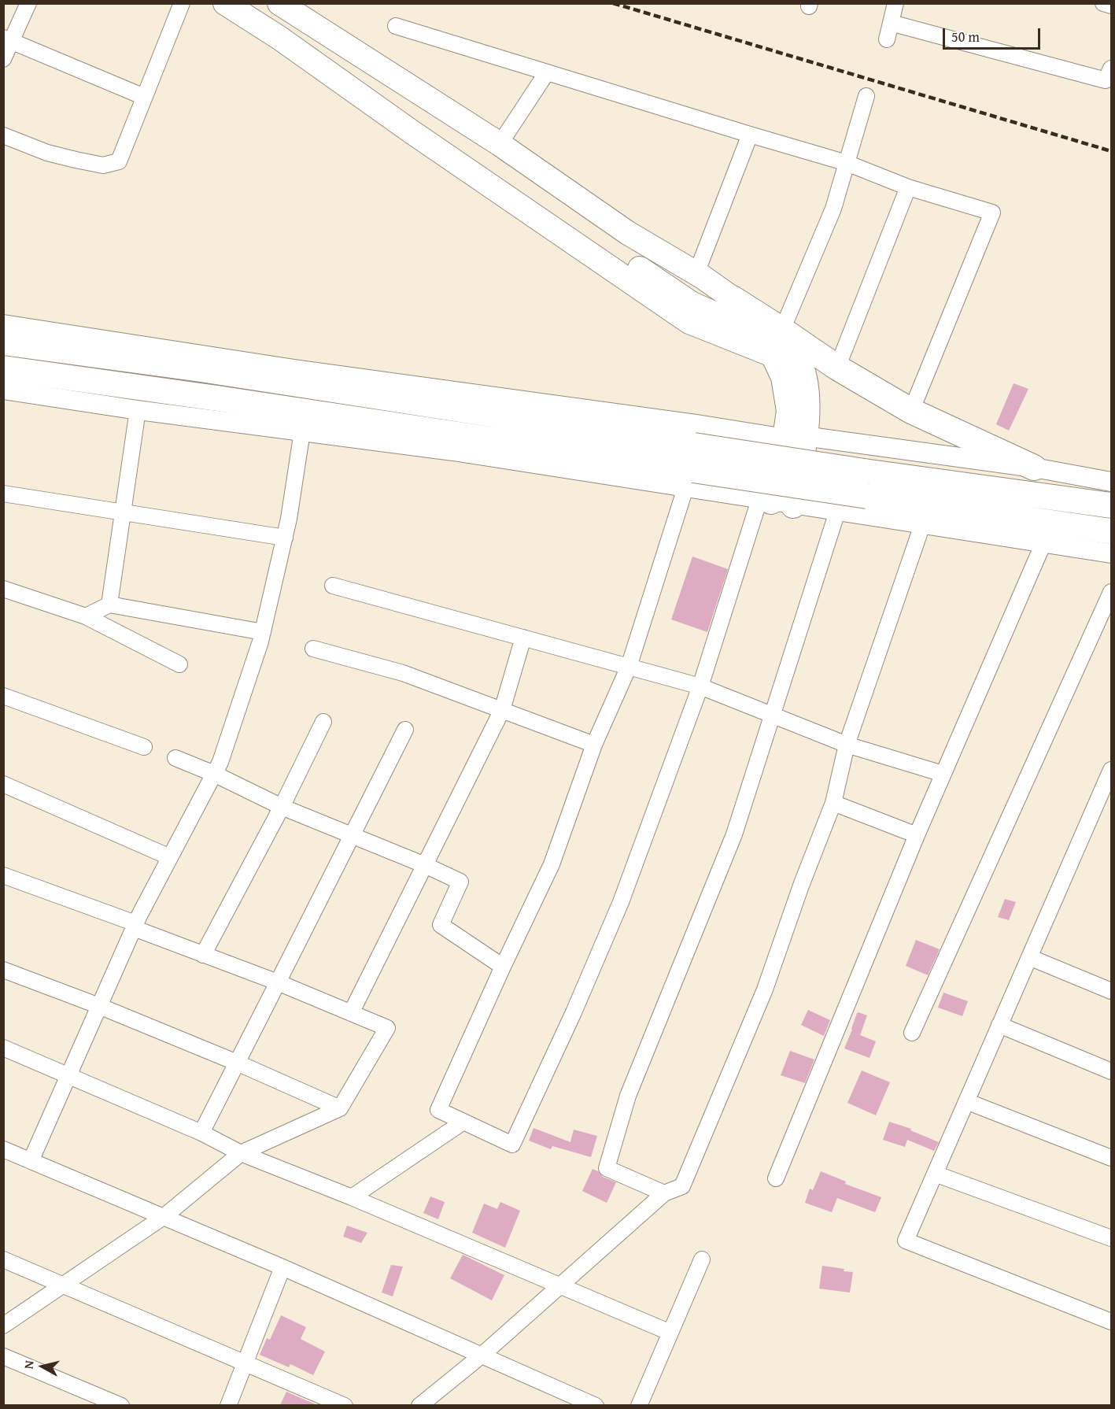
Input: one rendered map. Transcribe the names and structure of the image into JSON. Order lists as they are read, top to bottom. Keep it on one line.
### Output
{"scale_bar":"50 m","north":"left"}
